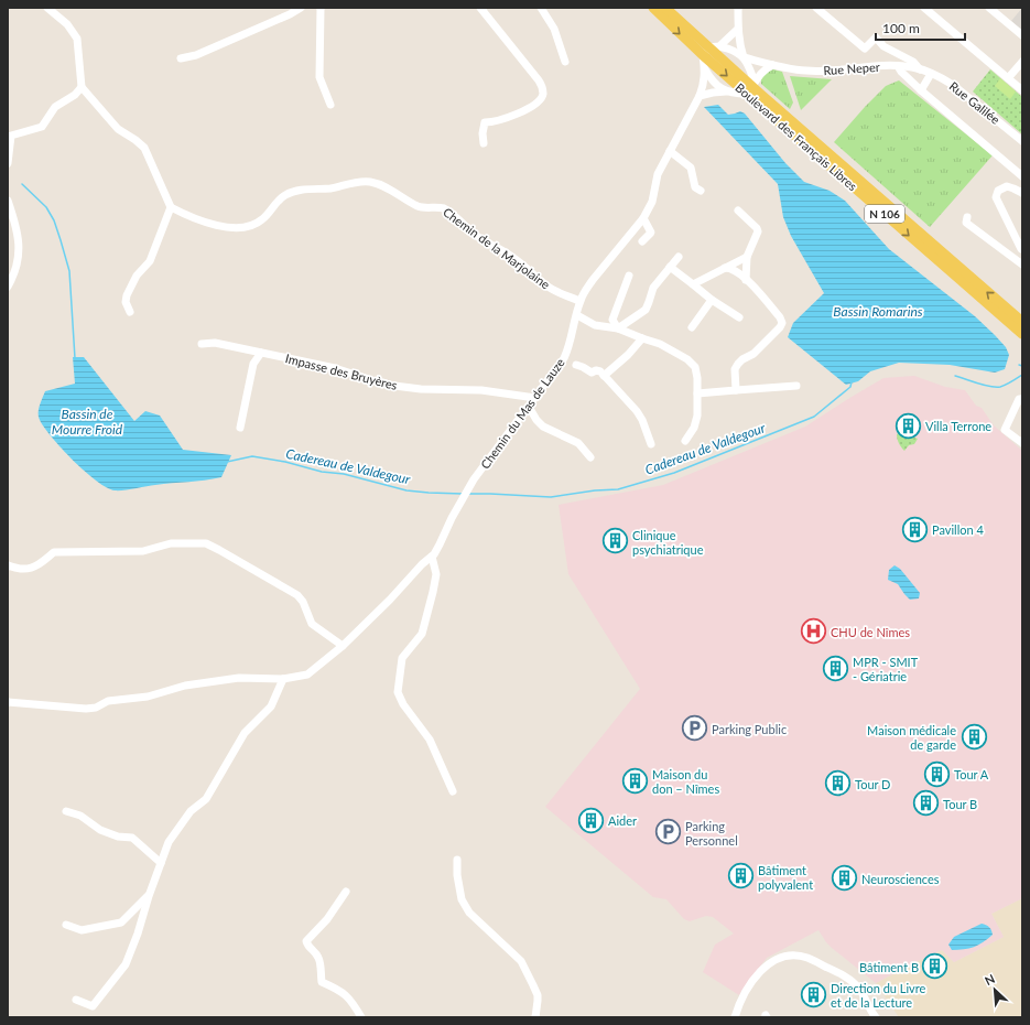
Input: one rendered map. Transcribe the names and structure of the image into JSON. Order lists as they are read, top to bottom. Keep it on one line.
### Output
{"streets":{"main road":["Boulevard des Français Libres","N 106"],"street":["Rue Neper","Rue Galilée","Chemin de la Marjolaine","Impasse des Bruyères","Chemin du Mas de Lauze"]},"crossings":[["Rue Neper","Rue Galilée"],["Rue Neper","Boulevard des Français Libres"],["Chemin de la Marjolaine","Chemin du Mas de Lauze"],["Impasse des Bruyères","Chemin du Mas de Lauze"]],"water":["Bassin Romarins","Bassin de Mourre Froid","Cadereau de Valdegour"],"places":{"building":["Villa Terrone","Pavillon 4","Clinique psychiatrique","MPR - SMIT - Gériatrie","Maison médicale de garde","Tour A","Maison du don – Nîmes","Tour D","Tour B","Aider","Bâtiment polyvalent","Neurosciences","Bâtiment B","Direction du Livre et de la Lecture"],"hospital":["CHU de Nîmes"],"parking":["Parking Public","Parking Personnel"]},"scale_bar":"100 m","north":"top left"}
